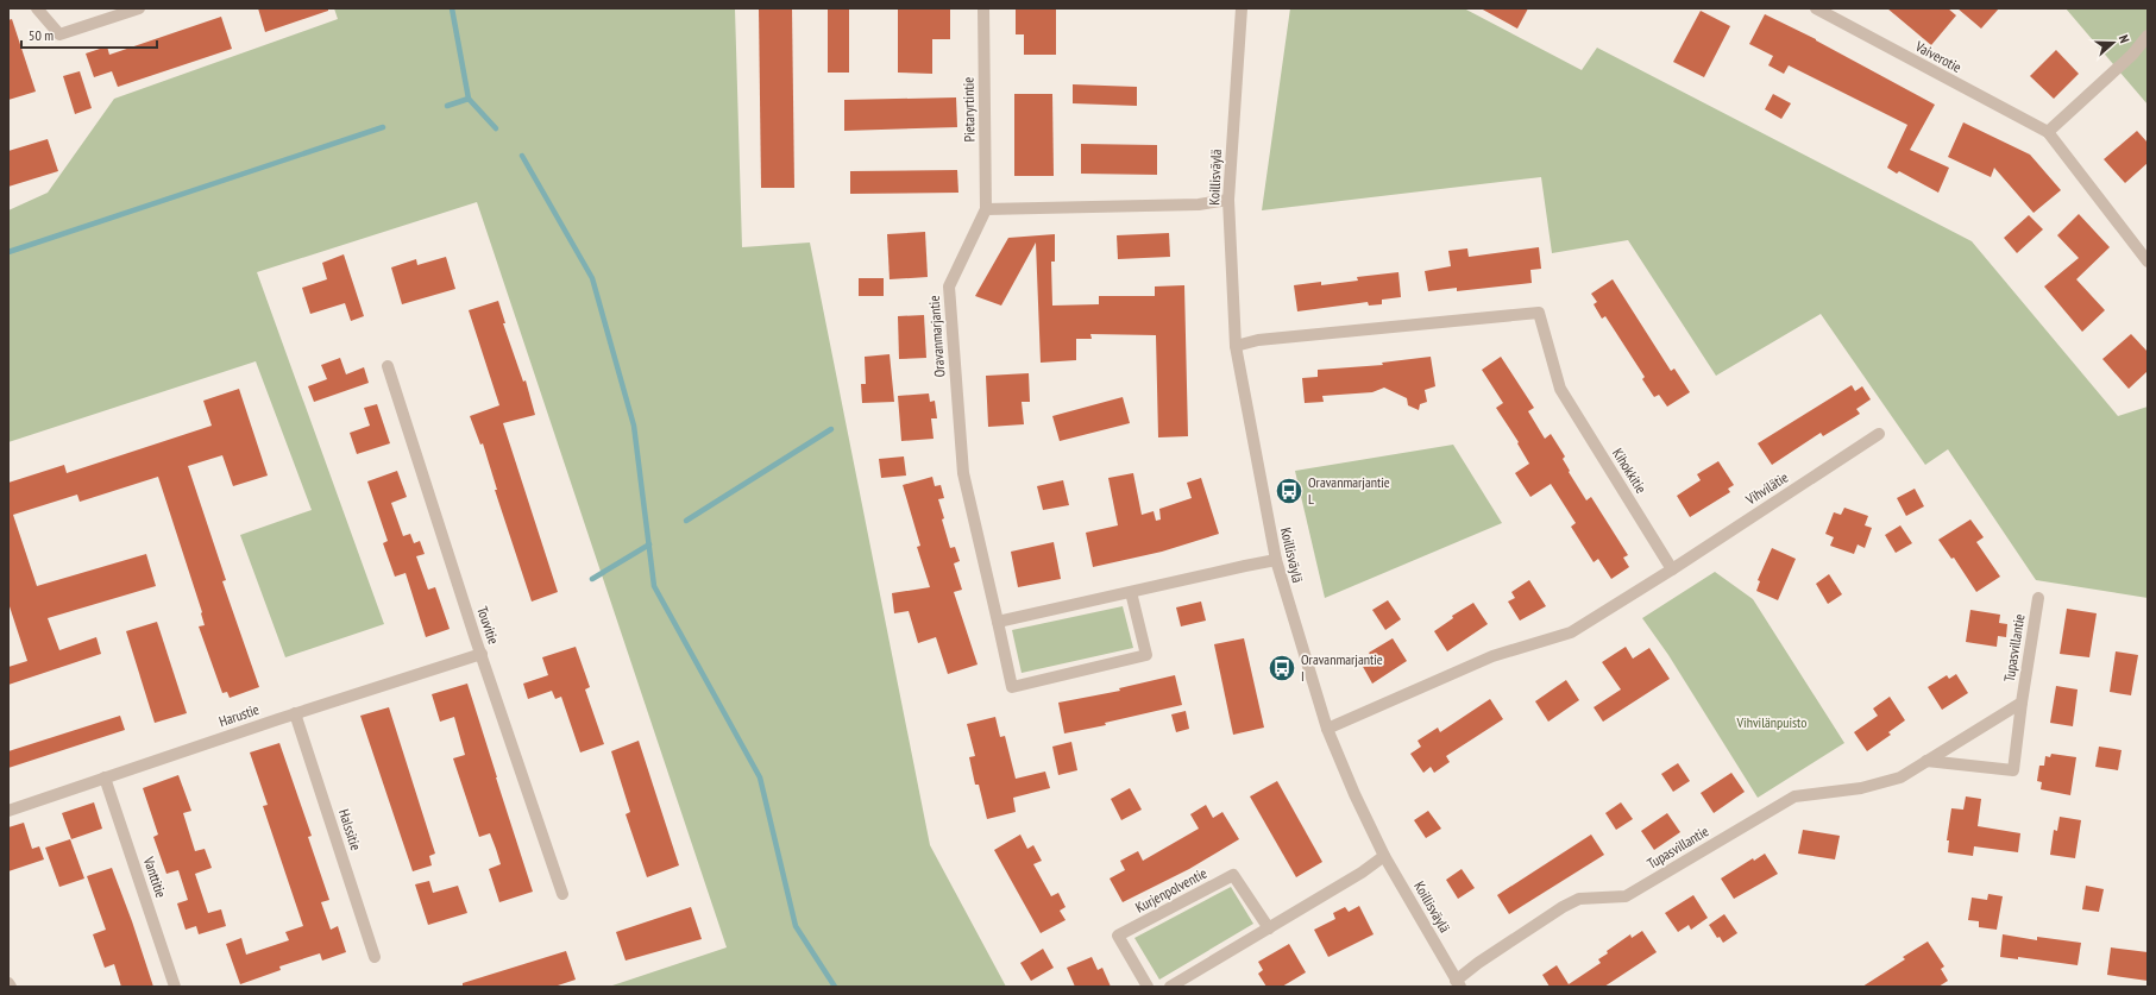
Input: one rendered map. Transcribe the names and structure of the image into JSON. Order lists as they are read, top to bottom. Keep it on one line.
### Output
{"streets":{"street":["Vaiverotie","Pietaryrtintie","Koillisväylä","Oravanmarjantie","Kihokkitie","Vihvilätie","Touvitie","Tupasvillantie","Harustie","Halssitie","Vanttitie","Kurjenpolventie"]},"crossings":[["Pietaryrtintie","Oravanmarjantie"],["Koillisväylä","Kihokkitie"],["Koillisväylä","Tupasvillantie"],["Kihokkitie","Vihvilätie"],["Touvitie","Harustie"],["Harustie","Halssitie"],["Harustie","Vanttitie"]],"parks":["Vihvilänpuisto"],"places":{"bus stop":["Oravanmarjantie L","Oravanmarjantie I"]},"scale_bar":"50 m","north":"right"}
